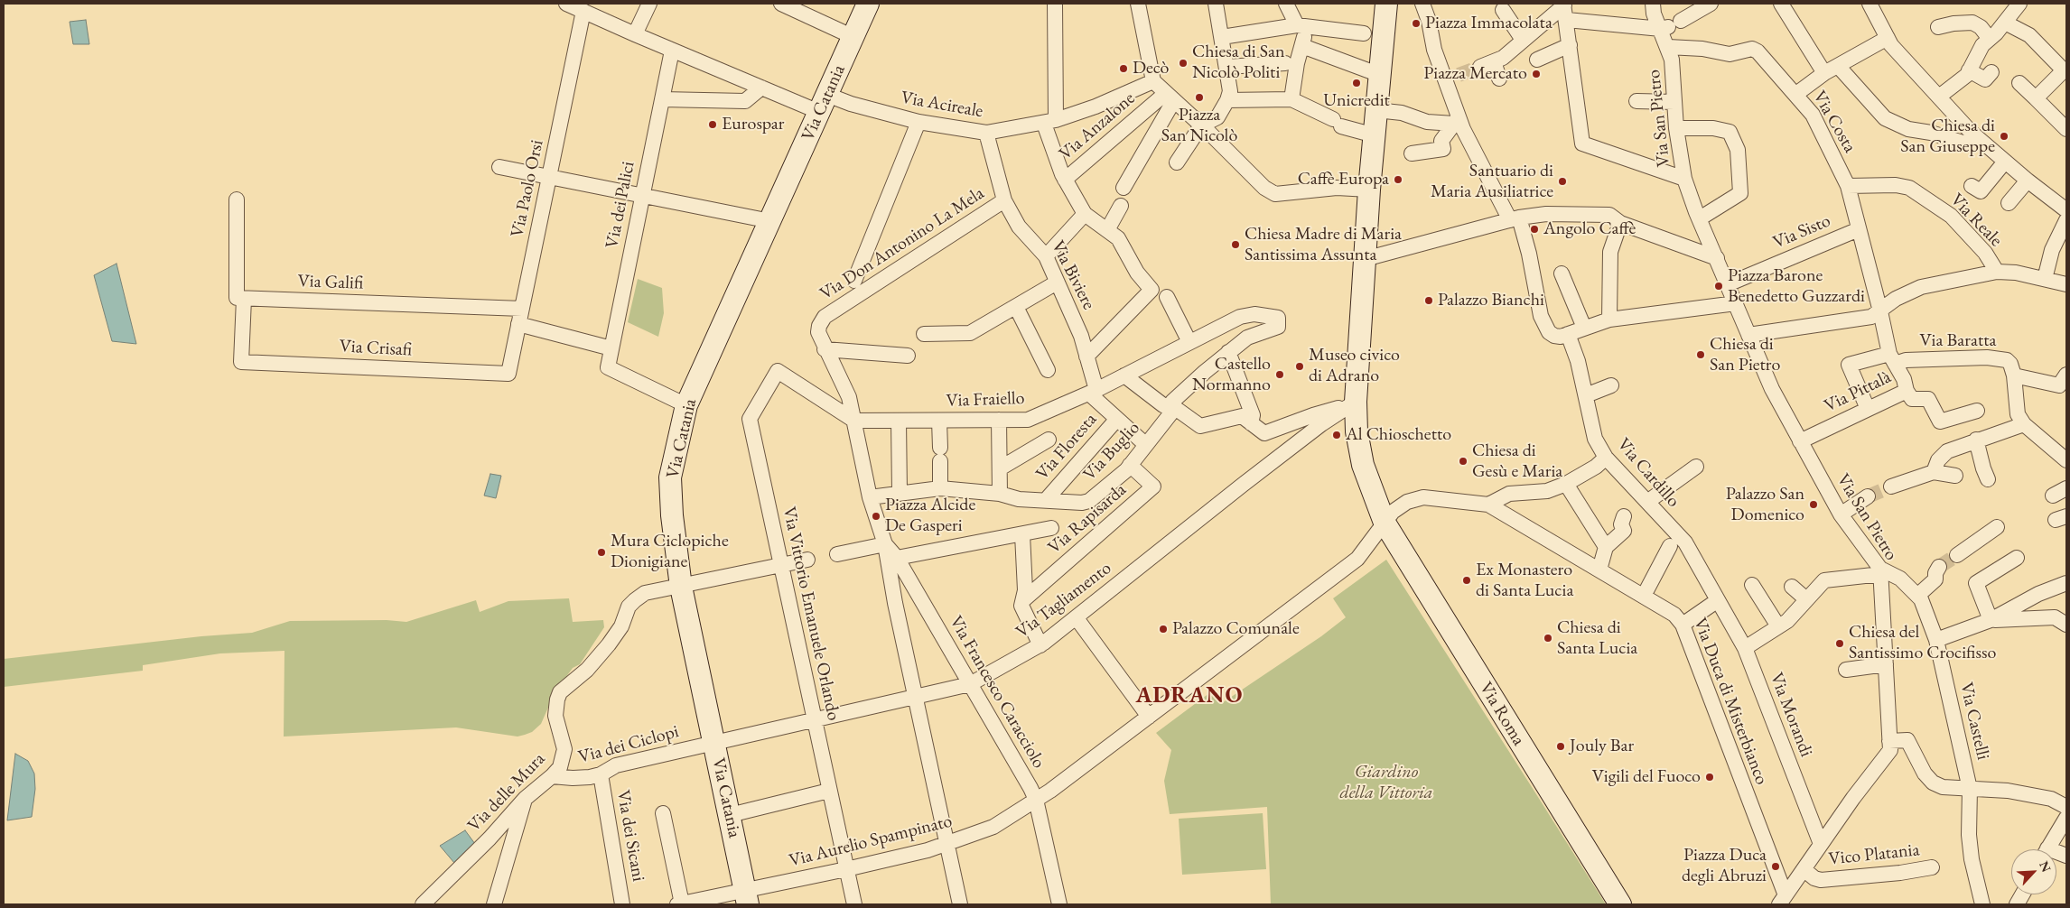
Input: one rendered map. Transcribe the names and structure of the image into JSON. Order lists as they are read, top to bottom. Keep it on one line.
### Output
{"streets":{"street":["Via Catania","Via Acireale","Via San Pietro","Via Costa","Via Anzalone","Via Paolo Orsi","Via dei Palici","Via Reale","Via Sisto","Via Don Antonino La Mela","Via Biviere","Via Galifi","Via Baratta","Via Crisafi","Via Pittalà","Via Fraiello","Via Floresta","Via Buglio","Via Cardillo","Via Rapisarda","Via Tagliamento","Via Vittorio Emanuele Orlando","Via Francesco Caracciolo","Via Duca di Misterbianco","Via Roma","Via Morandi","Via Castelli","Via dei Ciclopi","Via delle Mura","Via dei Sicani","Via Aurelio Spampinato","Vico Platania"]},"crossings":[["Via Catania","Via Acireale"],["Via Catania","Via dei Palici"],["Via Catania","Via Tagliamento"],["Via Catania","Via dei Ciclopi"],["Via Catania","Via delle Mura"],["Via Catania","Via Aurelio Spampinato"],["Via Acireale","Via Paolo Orsi"],["Via Acireale","Via dei Palici"],["Via Acireale","Via Biviere"],["Via San Pietro","Via Costa"],["Via San Pietro","Via Sisto"],["Via San Pietro","Via Pittalà"],["Via San Pietro","Via Duca di Misterbianco"],["Via San Pietro","Via Morandi"],["Via San Pietro","Via Castelli"],["Via San Pietro","Vico Platania"],["Via Costa","Via Reale"],["Via Costa","Via Sisto"],["Via Costa","Via Pittalà"],["Via Paolo Orsi","Via Galifi"],["Via Paolo Orsi","Via Crisafi"],["Via Don Antonino La Mela","Via Biviere"],["Via Don Antonino La Mela","Via Fraiello"],["Via Don Antonino La Mela","Via Buglio"],["Via Don Antonino La Mela","Via Tagliamento"],["Via Don Antonino La Mela","Via Vittorio Emanuele Orlando"],["Via Don Antonino La Mela","Via Francesco Caracciolo"],["Via Don Antonino La Mela","Via Aurelio Spampinato"],["Via Biviere","Via Fraiello"],["Via Galifi","Via Crisafi"],["Via Baratta","Via Pittalà"],["Via Fraiello","Via Buglio"],["Via Fraiello","Via Vittorio Emanuele Orlando"],["Via Floresta","Via Buglio"],["Via Buglio","Via Rapisarda"],["Via Cardillo","Via Morandi"],["Via Tagliamento","Via Vittorio Emanuele Orlando"],["Via Tagliamento","Via Francesco Caracciolo"],["Via Tagliamento","Via Roma"],["Via Tagliamento","Via dei Ciclopi"],["Via Vittorio Emanuele Orlando","Via delle Mura"],["Via Vittorio Emanuele Orlando","Via Aurelio Spampinato"],["Via Francesco Caracciolo","Via Aurelio Spampinato"],["Via Duca di Misterbianco","Via Aurelio Spampinato"],["Via Roma","Via Aurelio Spampinato"],["Via dei Ciclopi","Via delle Mura"],["Via dei Ciclopi","Via dei Sicani"]],"districts":["ADRANO"],"parks":["Giardino della Vittoria"],"places":["Piazza Immacolata","Chiesa di San Nicolò Politi","Decò","Piazza Mercato","Unicredit","Piazza San Nicolò","Eurospar","Chiesa di San Giuseppe","Caffè Europa","Santuario di Maria Ausiliatrice","Angolo Caffè","Chiesa Madre di Maria Santissima Assunta","Piazza Barone Benedetto Guzzardi","Palazzo Bianchi","Chiesa di San Pietro","Museo civico di Adrano","Castello Normanno","Al Chioschetto","Chiesa di Gesù e Maria","Palazzo San Domenico","Piazza Alcide De Gasperi","Mura Ciclopiche Dionigiane","Ex Monastero di Santa Lucia","Palazzo Comunale","Chiesa di Santa Lucia","Chiesa del Santissimo Crocifisso","Jouly Bar","Vigili del Fuoco","Piazza Duca degli Abruzi"],"north":"top right"}
